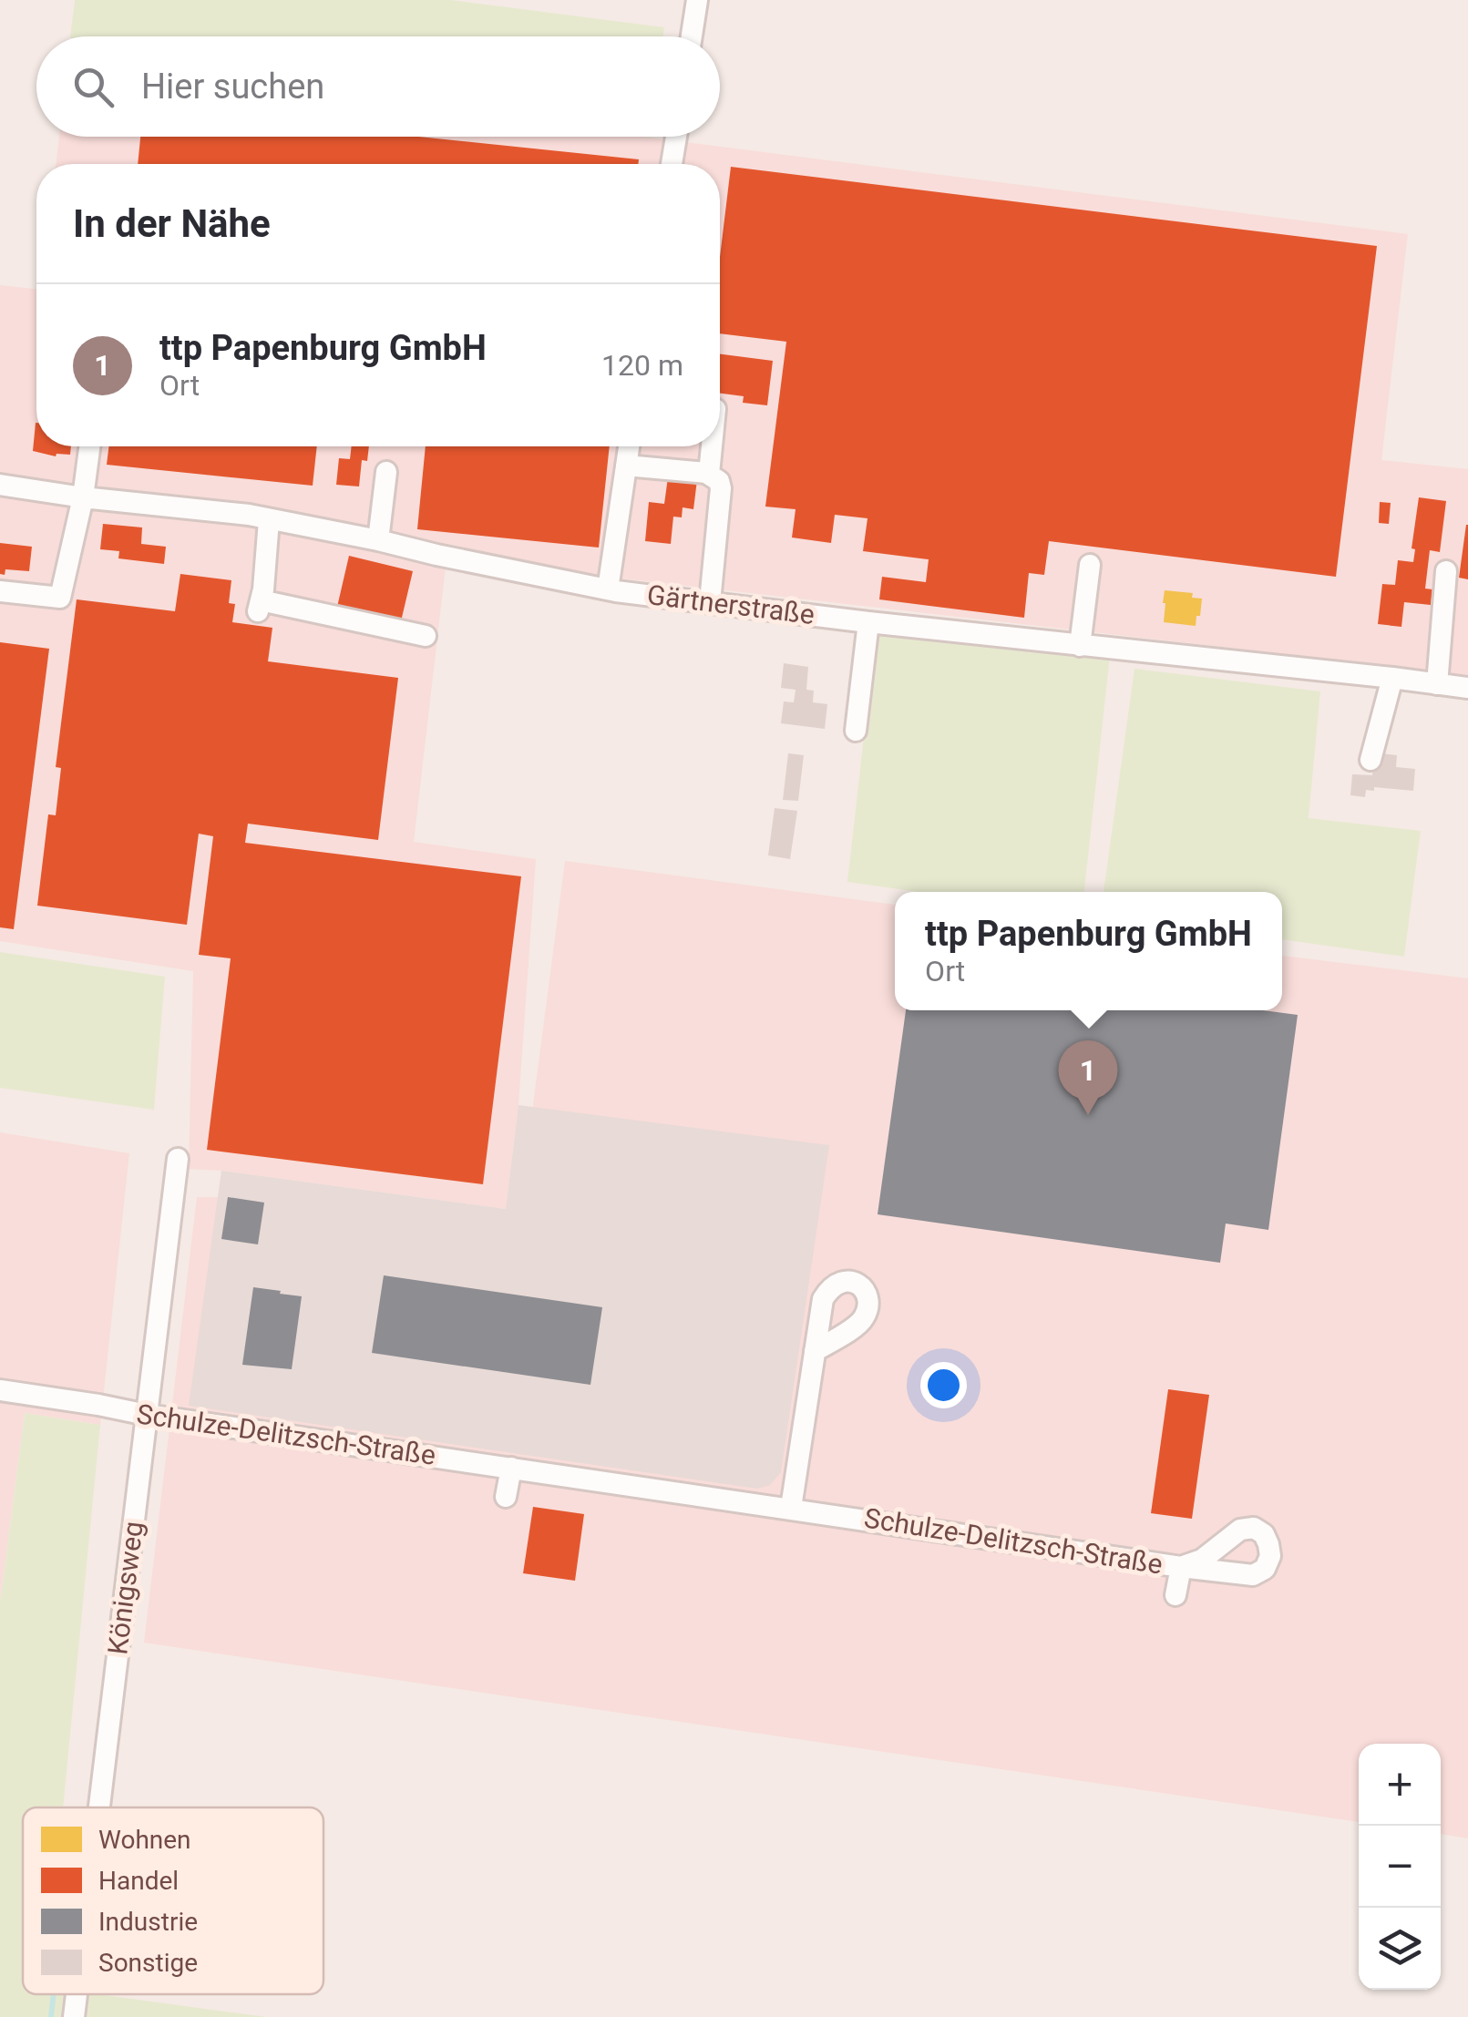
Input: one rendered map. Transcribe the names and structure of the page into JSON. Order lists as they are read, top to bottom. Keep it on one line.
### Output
{"streets":{"street":["Gärtnerstraße","Schulze-Delitzsch-Straße","Königsweg"]},"crossings":[["Schulze-Delitzsch-Straße","Königsweg"]],"legend":["Wohnen","Handel","Industrie","Sonstige"],"page":{"search":"Hier suchen","heading":"In der Nähe","list":[{"mark":"1","name":"ttp Papenburg GmbH","note":"Ort","value":"120 m"}],"popup":["ttp Papenburg GmbH","Ort"],"pins":"1","map_buttons":["+","−"]}}
